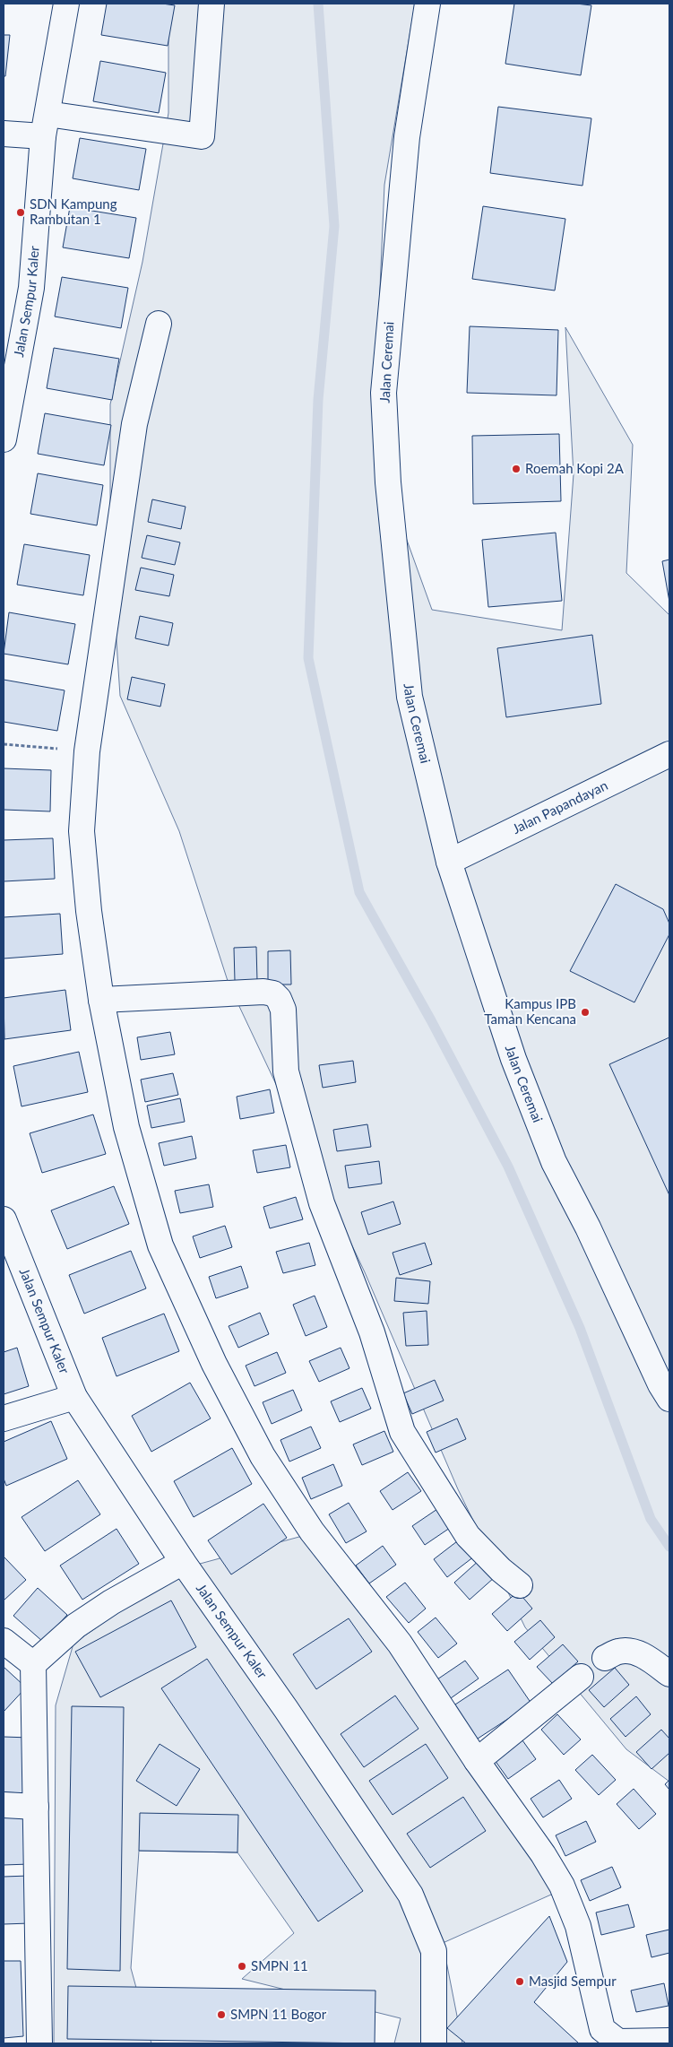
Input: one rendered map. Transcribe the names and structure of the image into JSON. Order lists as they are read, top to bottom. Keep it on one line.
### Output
{"streets":{"street":["Jalan Sempur Kaler","Jalan Ceremai","Jalan Papandayan"]},"crossings":[["Jalan Ceremai","Jalan Papandayan"]],"places":["SDN Kampung Rambutan 1","Roemah Kopi 2A","Kampus IPB Taman Kencana","SMPN 11","Masjid Sempur","SMPN 11 Bogor"]}
